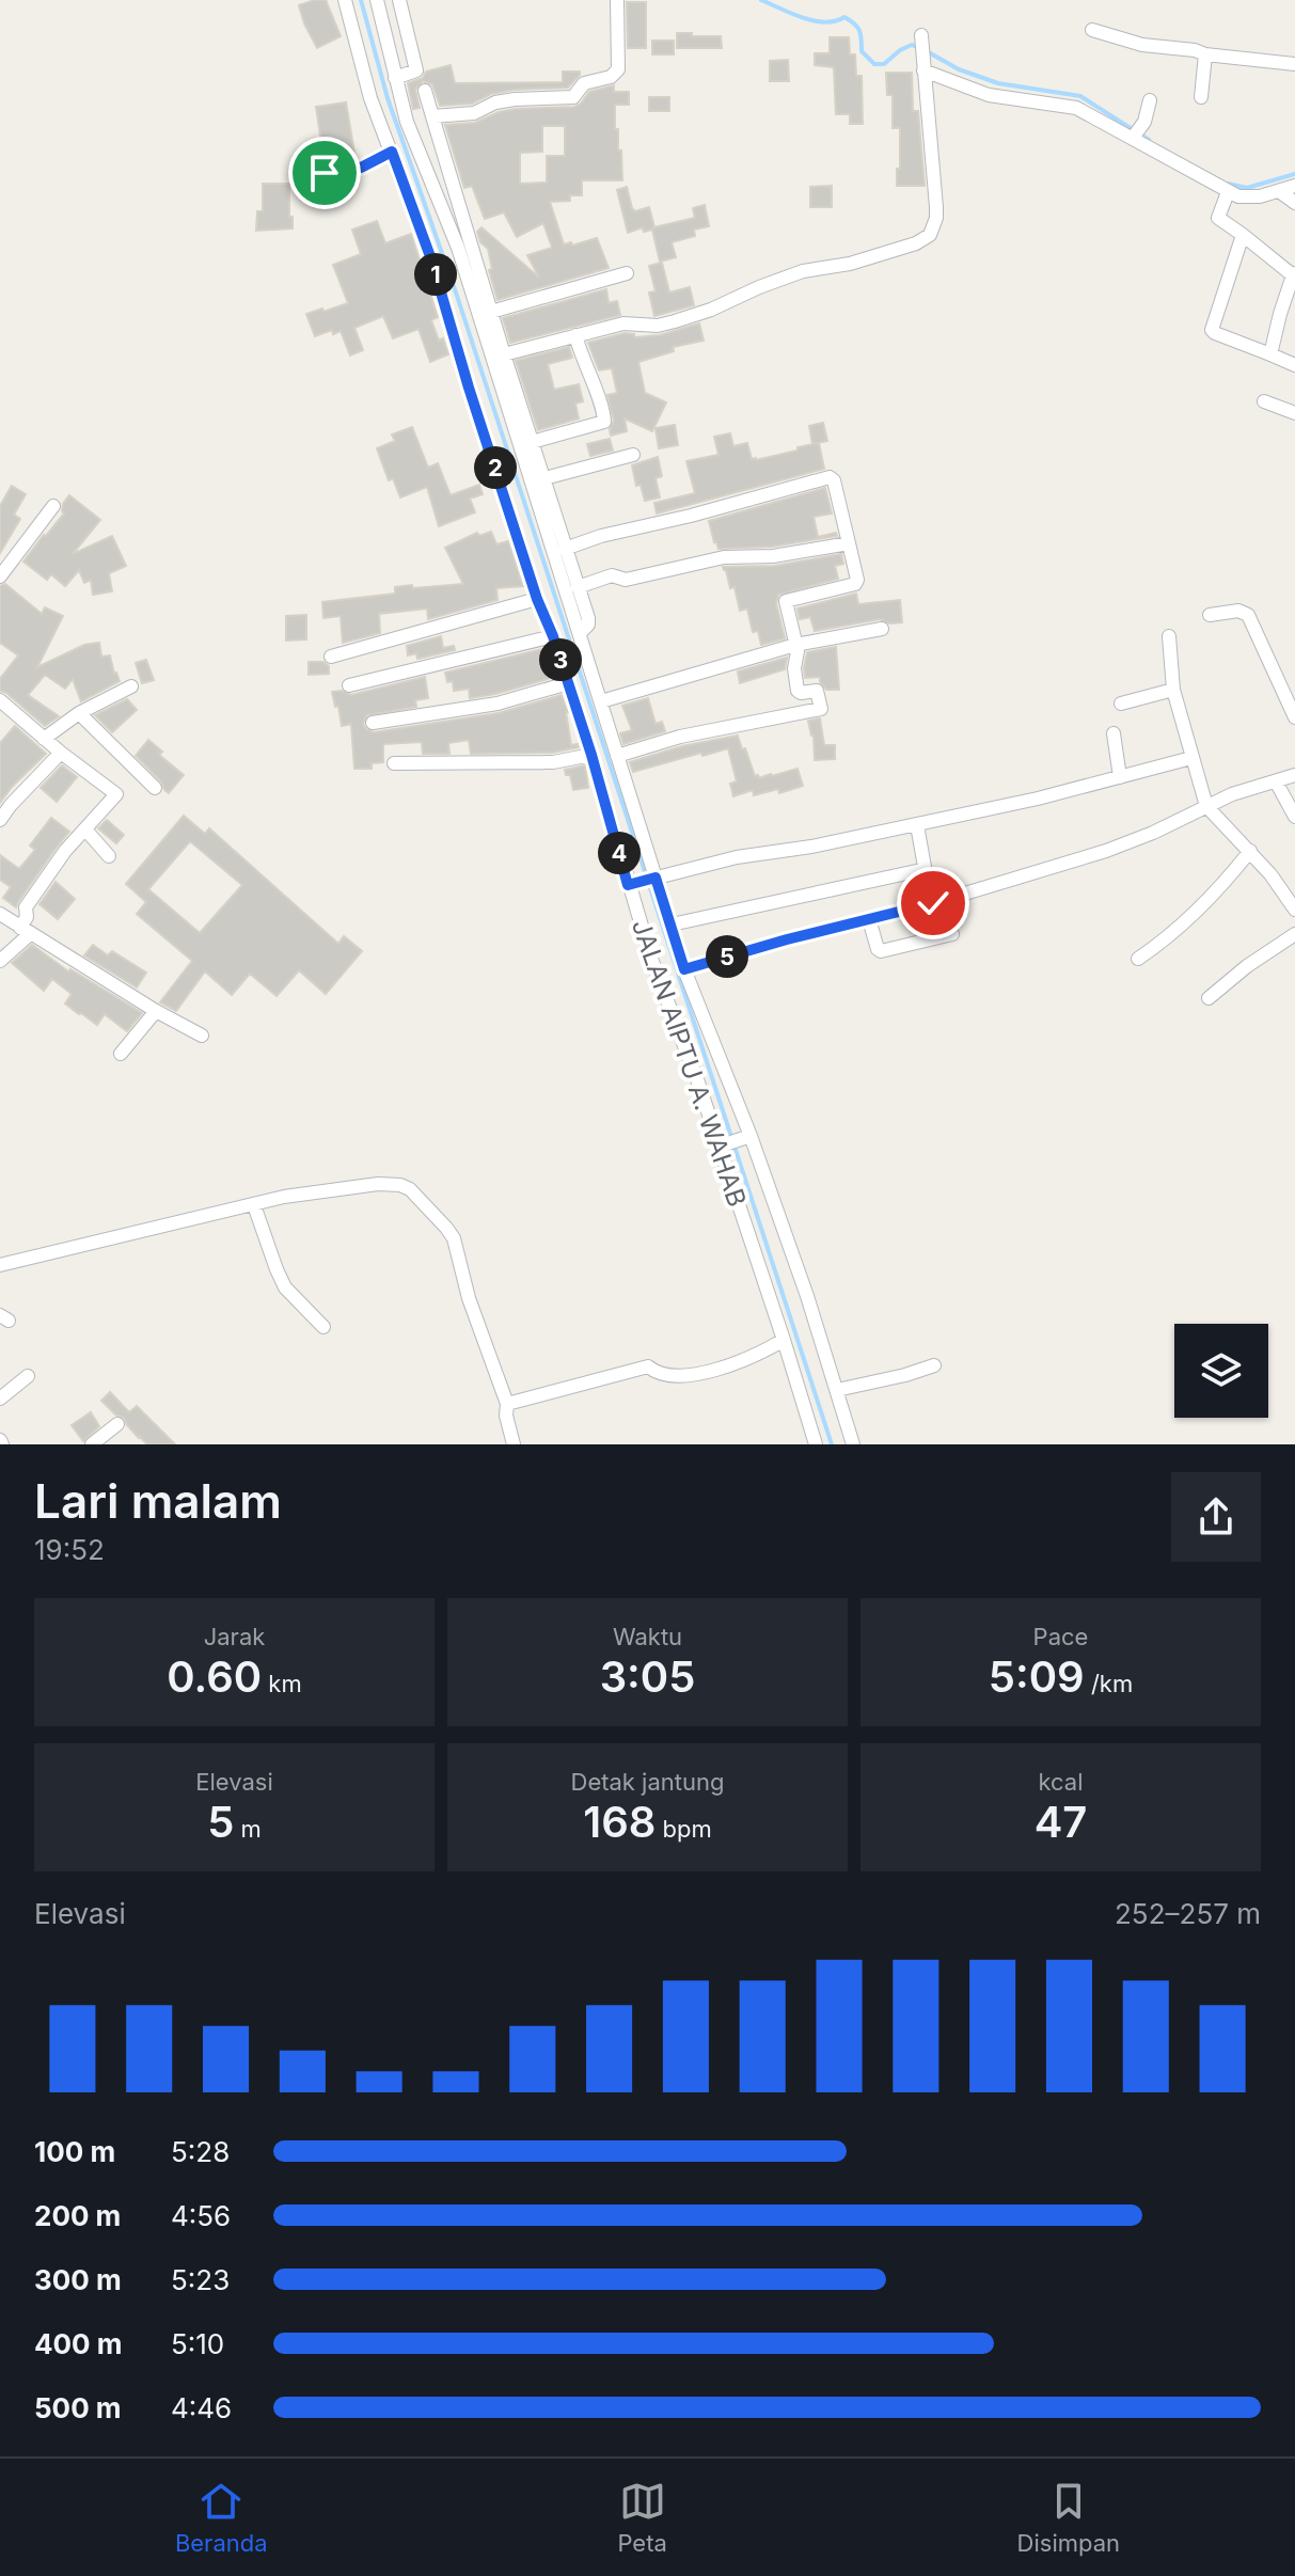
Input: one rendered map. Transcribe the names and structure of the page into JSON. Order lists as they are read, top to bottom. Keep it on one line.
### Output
{"streets":{"street":["JALAN AIPTU A. WAHAB"]},"page":{"pins":["1","2","3","4","5"],"heading":["Lari malam","19:52"],"stats":[["Jarak","0.60 km"],["Waktu","3:05"],["Pace","5:09 /km"],["Elevasi","5 m"],["Detak jantung","168 bpm"],["kcal","47"]],"chart":["Elevasi","252–257 m"],"list":[{"name":"100 m","note":"5:28"},{"name":"200 m","note":"4:56"},{"name":"300 m","note":"5:23"},{"name":"400 m","note":"5:10"},{"name":"500 m","note":"4:46"}],"tabs":["Beranda","Peta","Disimpan"]}}
